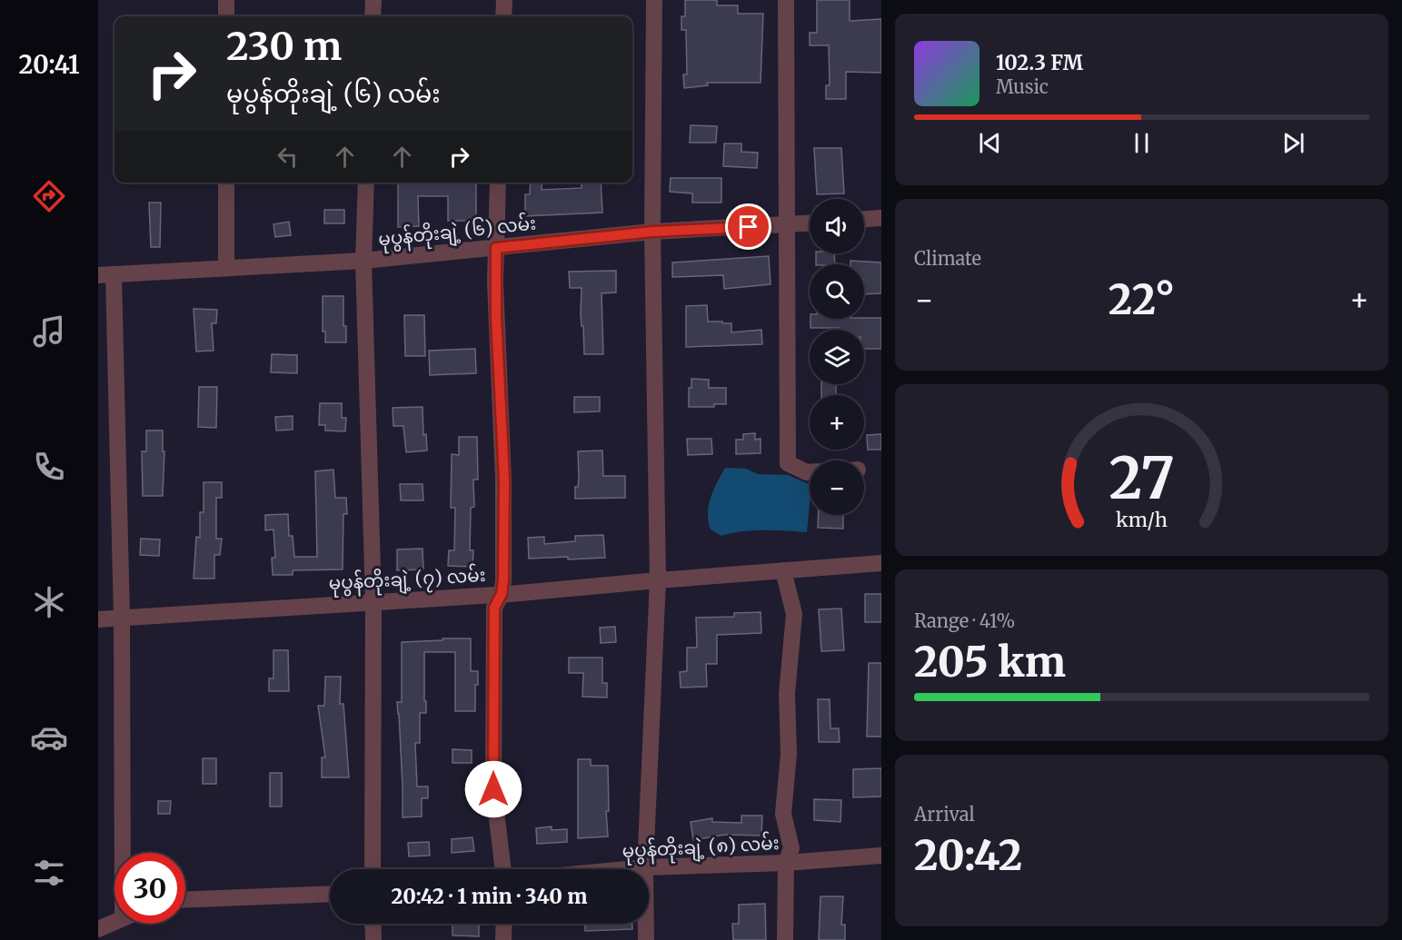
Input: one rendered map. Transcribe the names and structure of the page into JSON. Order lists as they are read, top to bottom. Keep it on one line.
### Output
{"streets":{"street":["မုပွန်တိုးချဲ့ (၆) လမ်း","မုပွန်တိုးချဲ့ (၇) လမ်း","မုပွန်တိုးချဲ့ (၈) လမ်း"]},"page":{"tabs":"20:41","turn":["230 m","မုပွန်တိုးချဲ့ (၆) လမ်း"],"song":["102.3 FM","Music"],"map_buttons":["+","−"],"tile":["Climate",["Range · 41%","205 km"],["Arrival","20:42"]],"heat":["−","22°","+"],"limit":"30","trip":"20:42 · 1 min · 340 m","gauge":["27","km/h"]}}
